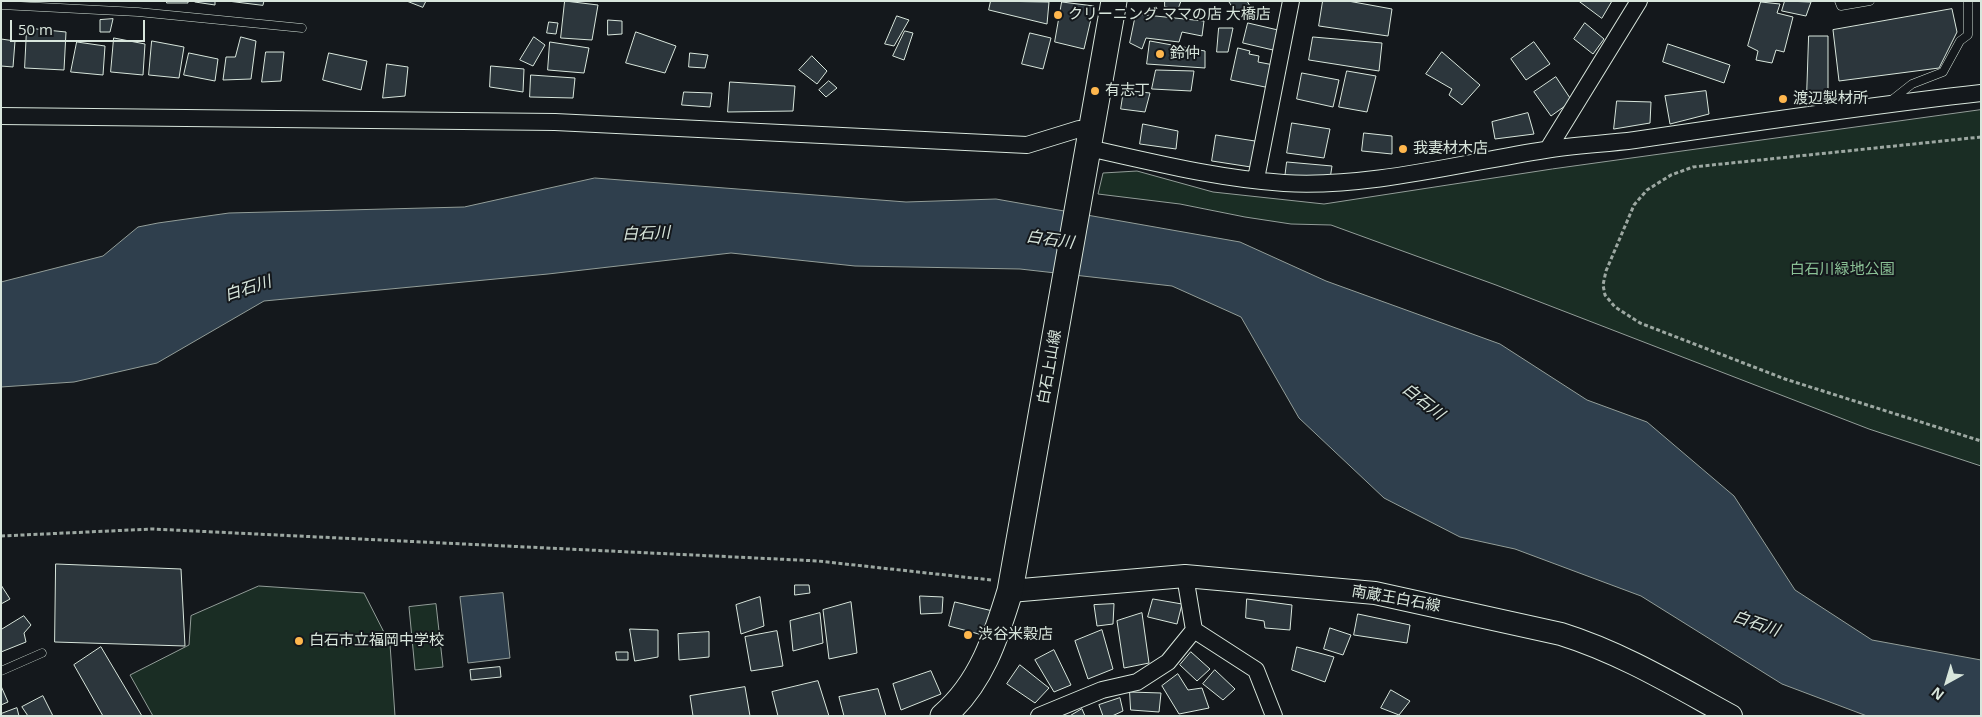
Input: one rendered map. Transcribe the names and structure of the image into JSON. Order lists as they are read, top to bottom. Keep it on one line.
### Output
{"streets":{"main road":["白石上山線","南蔵王白石線"]},"crossings":[["白石上山線","南蔵王白石線"]],"water":["白石川"],"parks":["白石川緑地公園"],"places":["クリーニング ママの店 大橋店","鈴仲","有志丁","渡辺製材所","我妻材木店","渋谷米穀店","白石市立福岡中学校"],"scale_bar":"50 m","north":"bottom left"}
